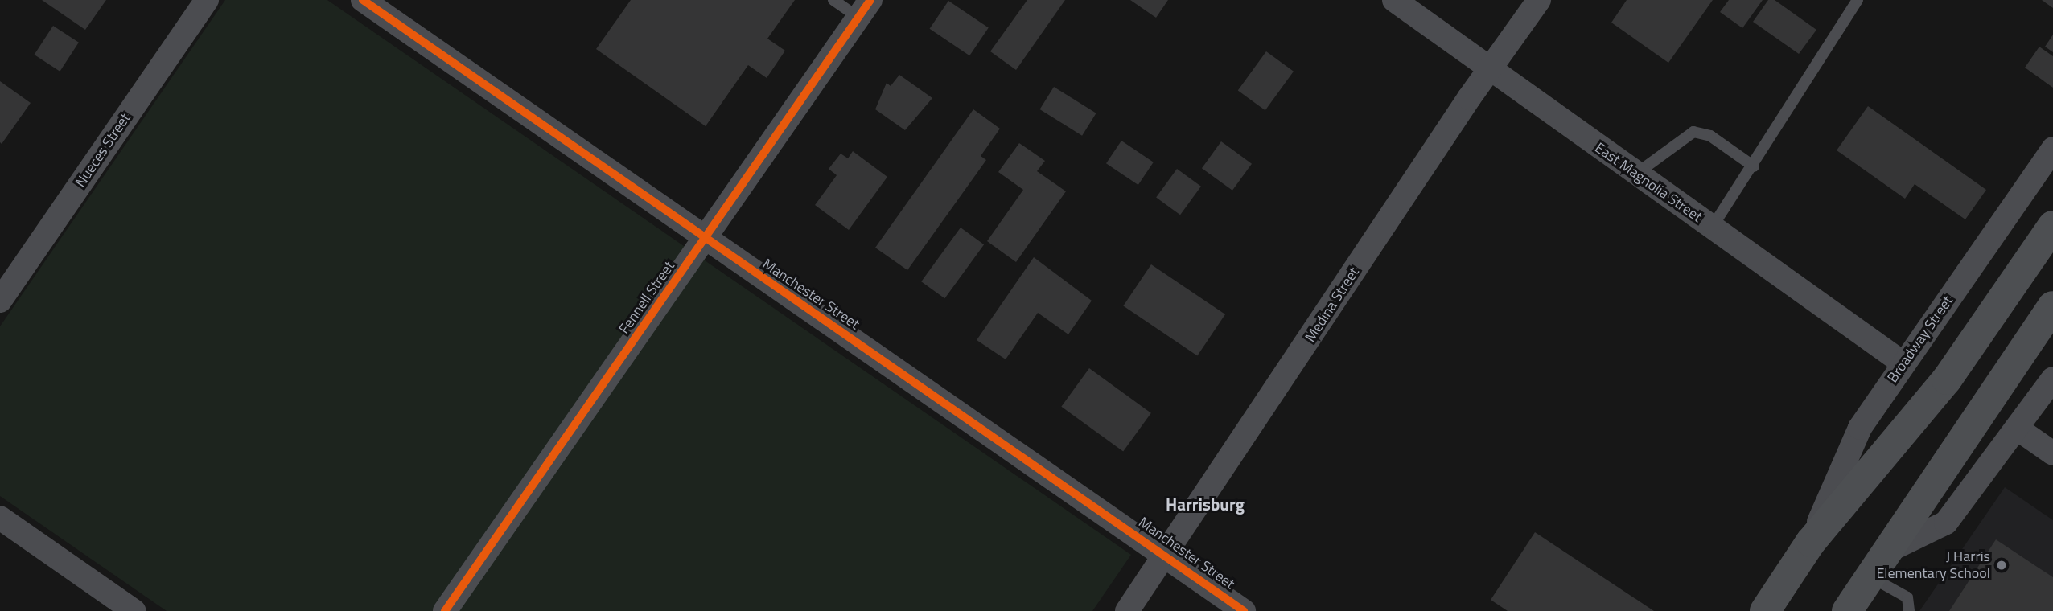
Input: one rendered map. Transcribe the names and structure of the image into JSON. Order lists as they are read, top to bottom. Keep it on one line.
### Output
{"streets":{"main road":["Broadway Street"],"street":["Nueces Street","East Magnolia Street","Manchester Street","Fennell Street","Medina Street"]},"crossings":[["East Magnolia Street","Medina Street"],["East Magnolia Street","Broadway Street"],["Manchester Street","Fennell Street"],["Manchester Street","Medina Street"]],"districts":["Harrisburg"],"places":["J Harris Elementary School"]}
